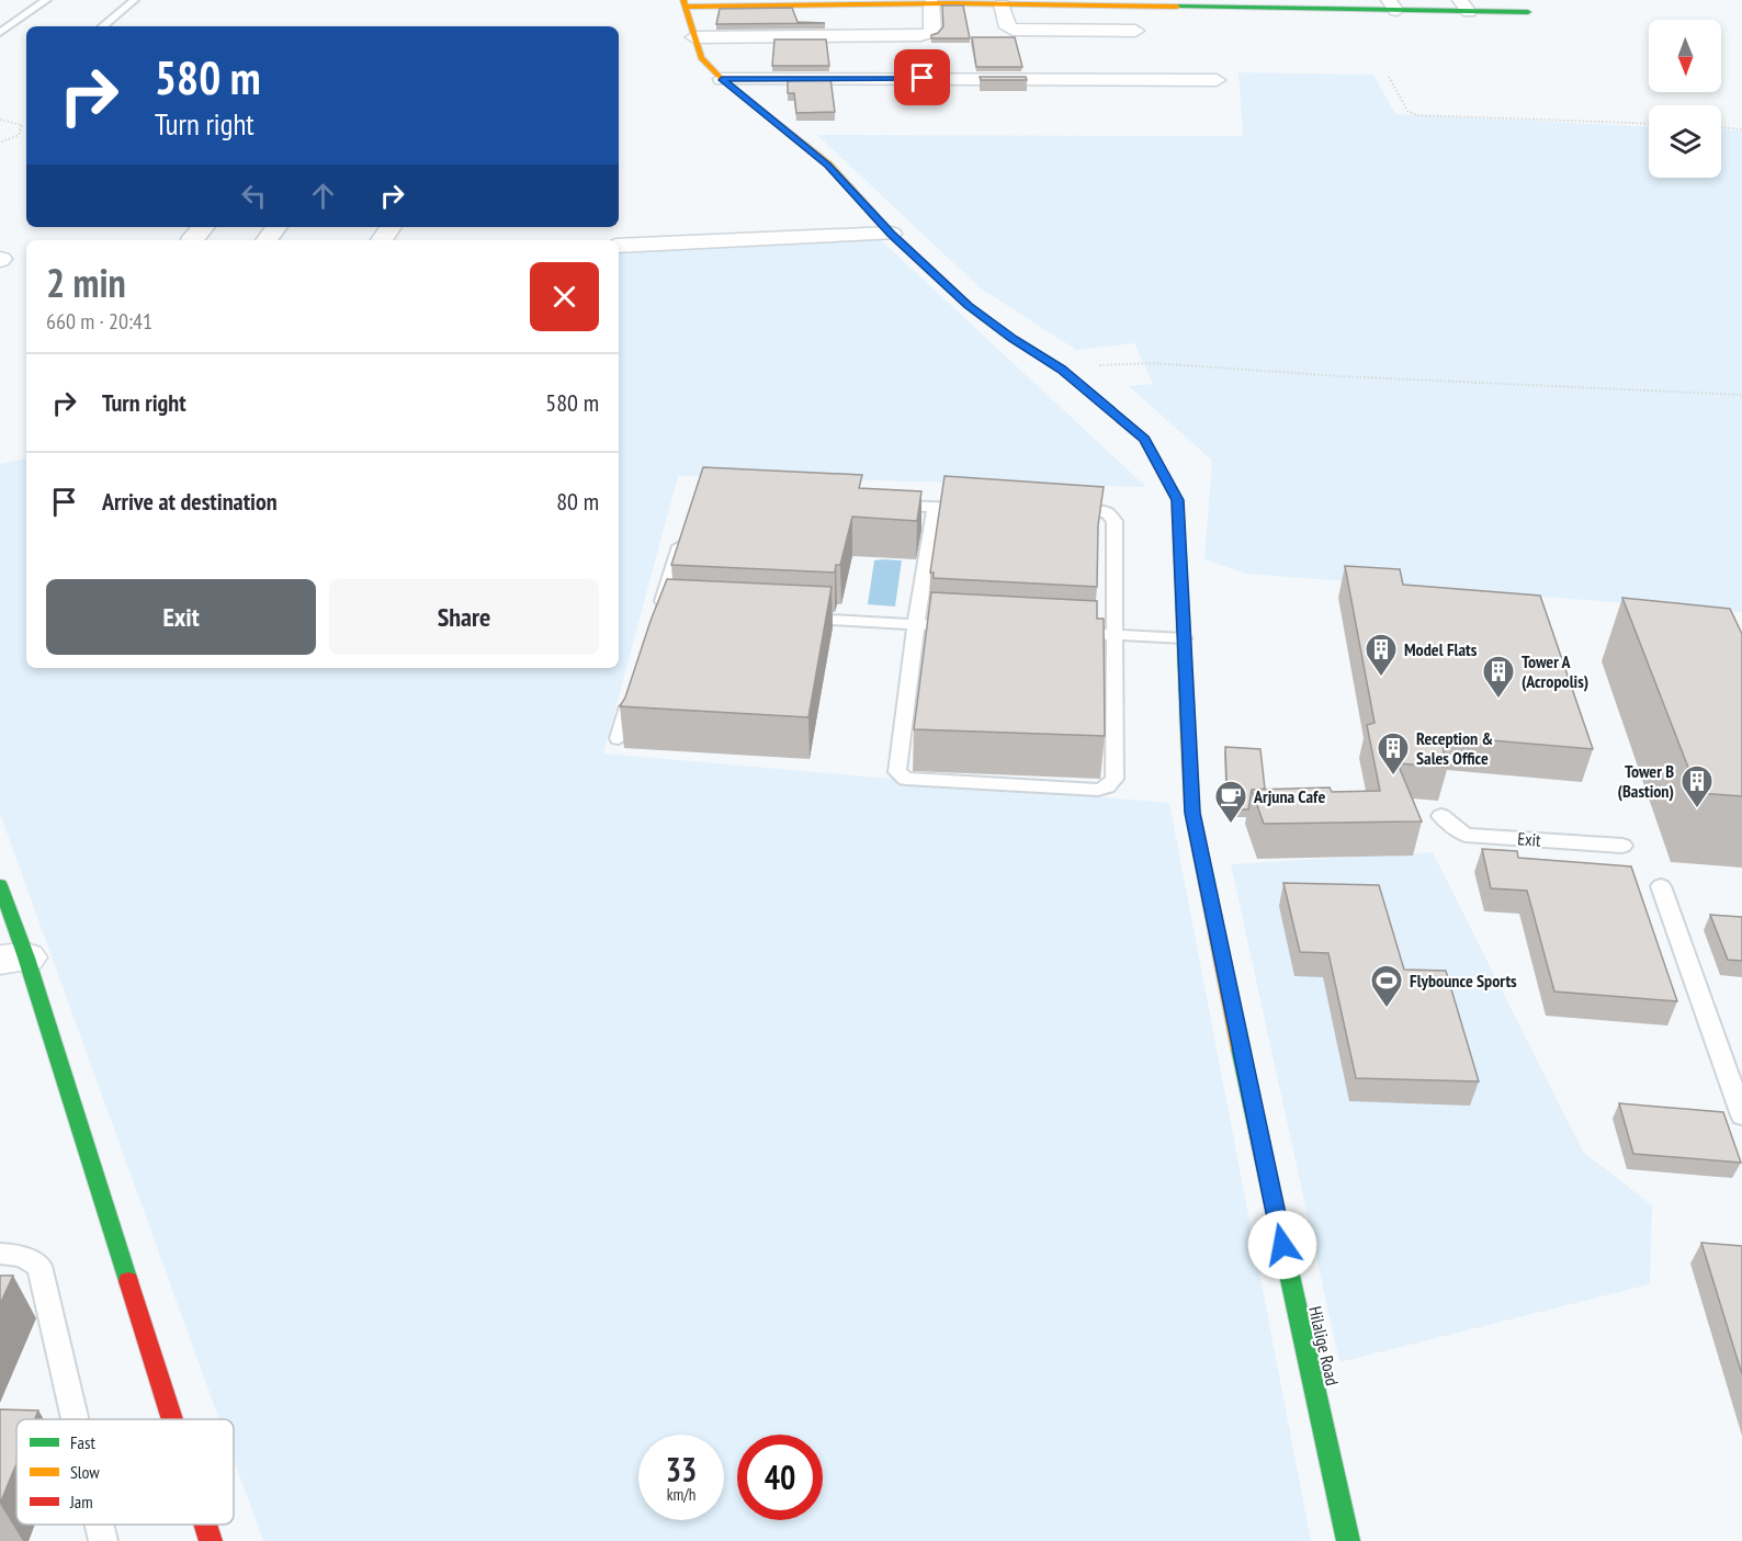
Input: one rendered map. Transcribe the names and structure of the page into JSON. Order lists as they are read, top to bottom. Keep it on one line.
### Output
{"streets":{"street":["Hilalige Road"],"lane":["Exit"]},"places":{"building":["Model Flats","Tower A (Acropolis)","Reception & Sales Office","Tower B (Bastion)"],"cafe":["Arjuna Cafe"],"sports":["Flybounce Sports"]},"legend":["Fast","Slow","Jam"],"north":"bottom","page":{"turn":["580 m","Turn right"],"heading":["2 min","660 m · 20:41"],"list":[{"name":"Turn right","value":"580 m"},{"name":"Arrive at destination","value":"80 m"}],"buttons":["Exit","Share"],"speed":"33 km/h","limit":"40"}}
